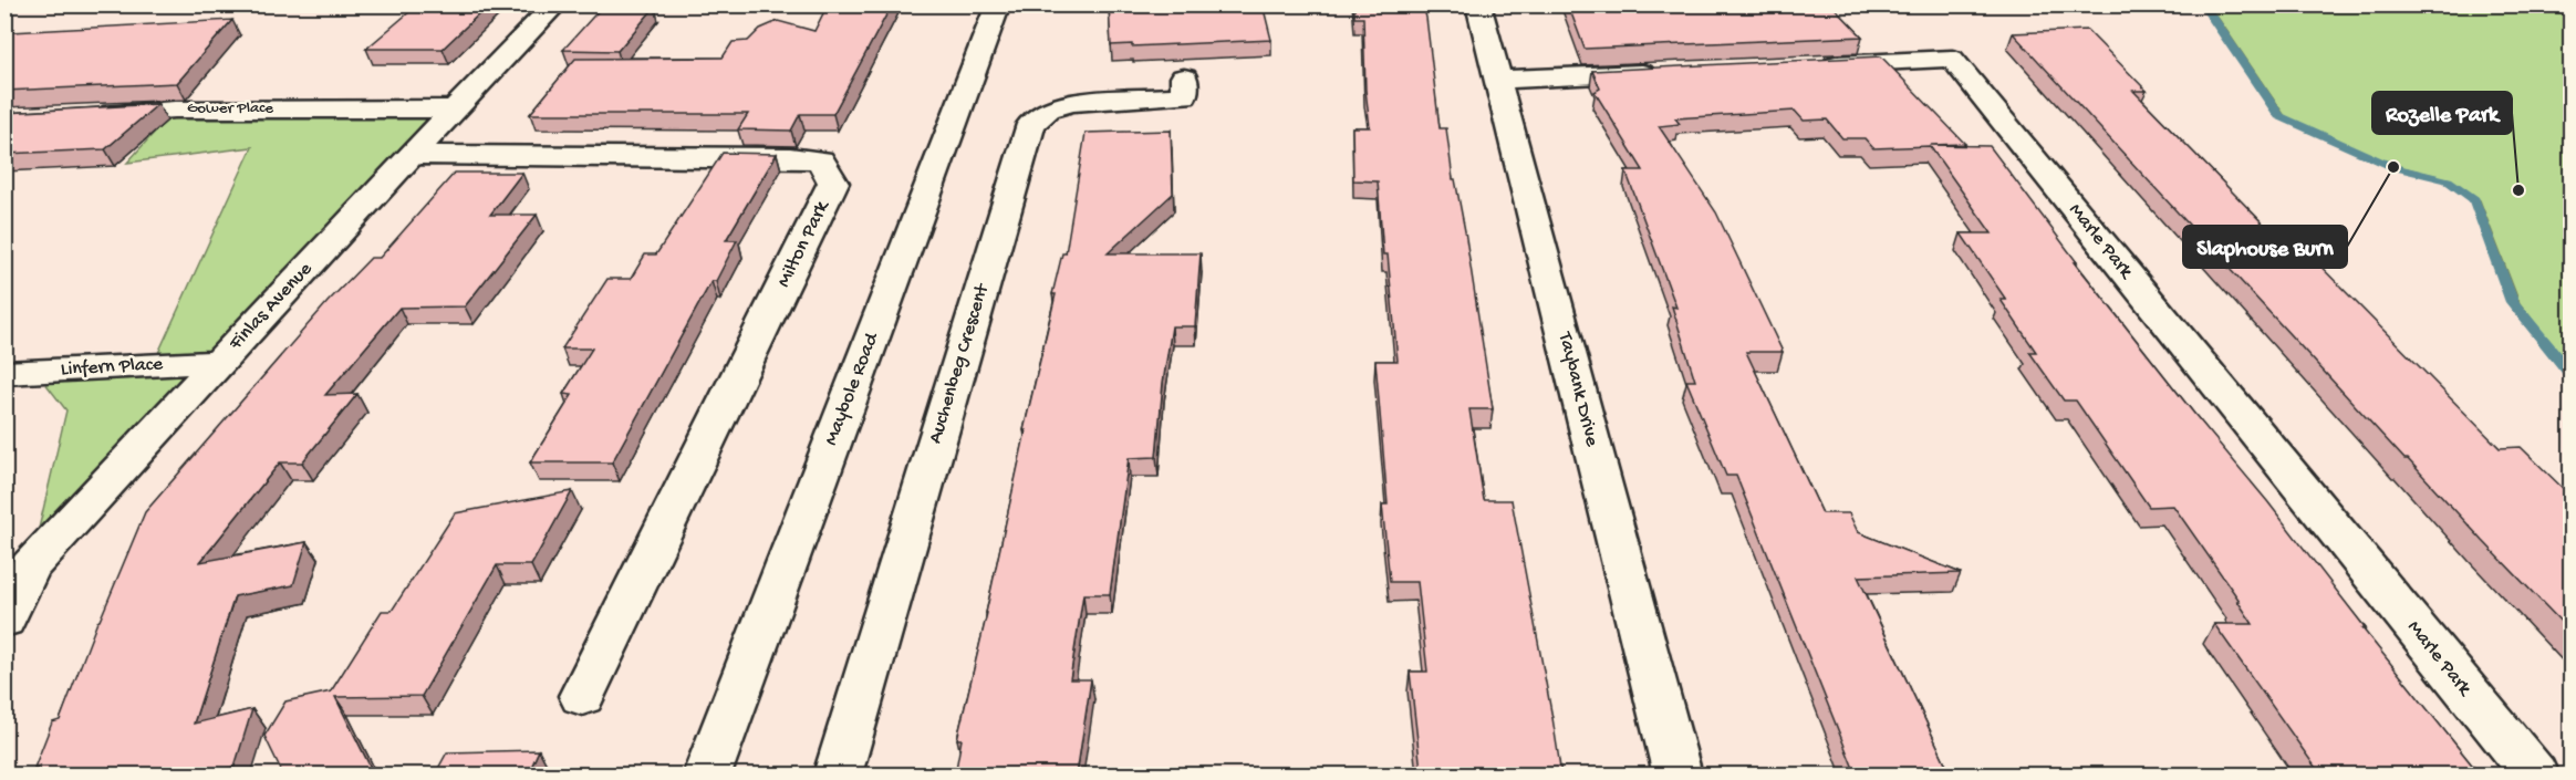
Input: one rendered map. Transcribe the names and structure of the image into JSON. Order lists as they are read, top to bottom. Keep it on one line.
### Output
{"streets":{"street":["Gower Place","Marle Park","Milton Park","Finlas Avenue","Auchenbeg Crescent","Linfern Place","Maybole Road","Taybank Drive"]},"crossings":[["Gower Place","Finlas Avenue"],["Milton Park","Finlas Avenue"],["Finlas Avenue","Linfern Place"]],"places":["Slaphouse Burn","Rozelle Park"]}
